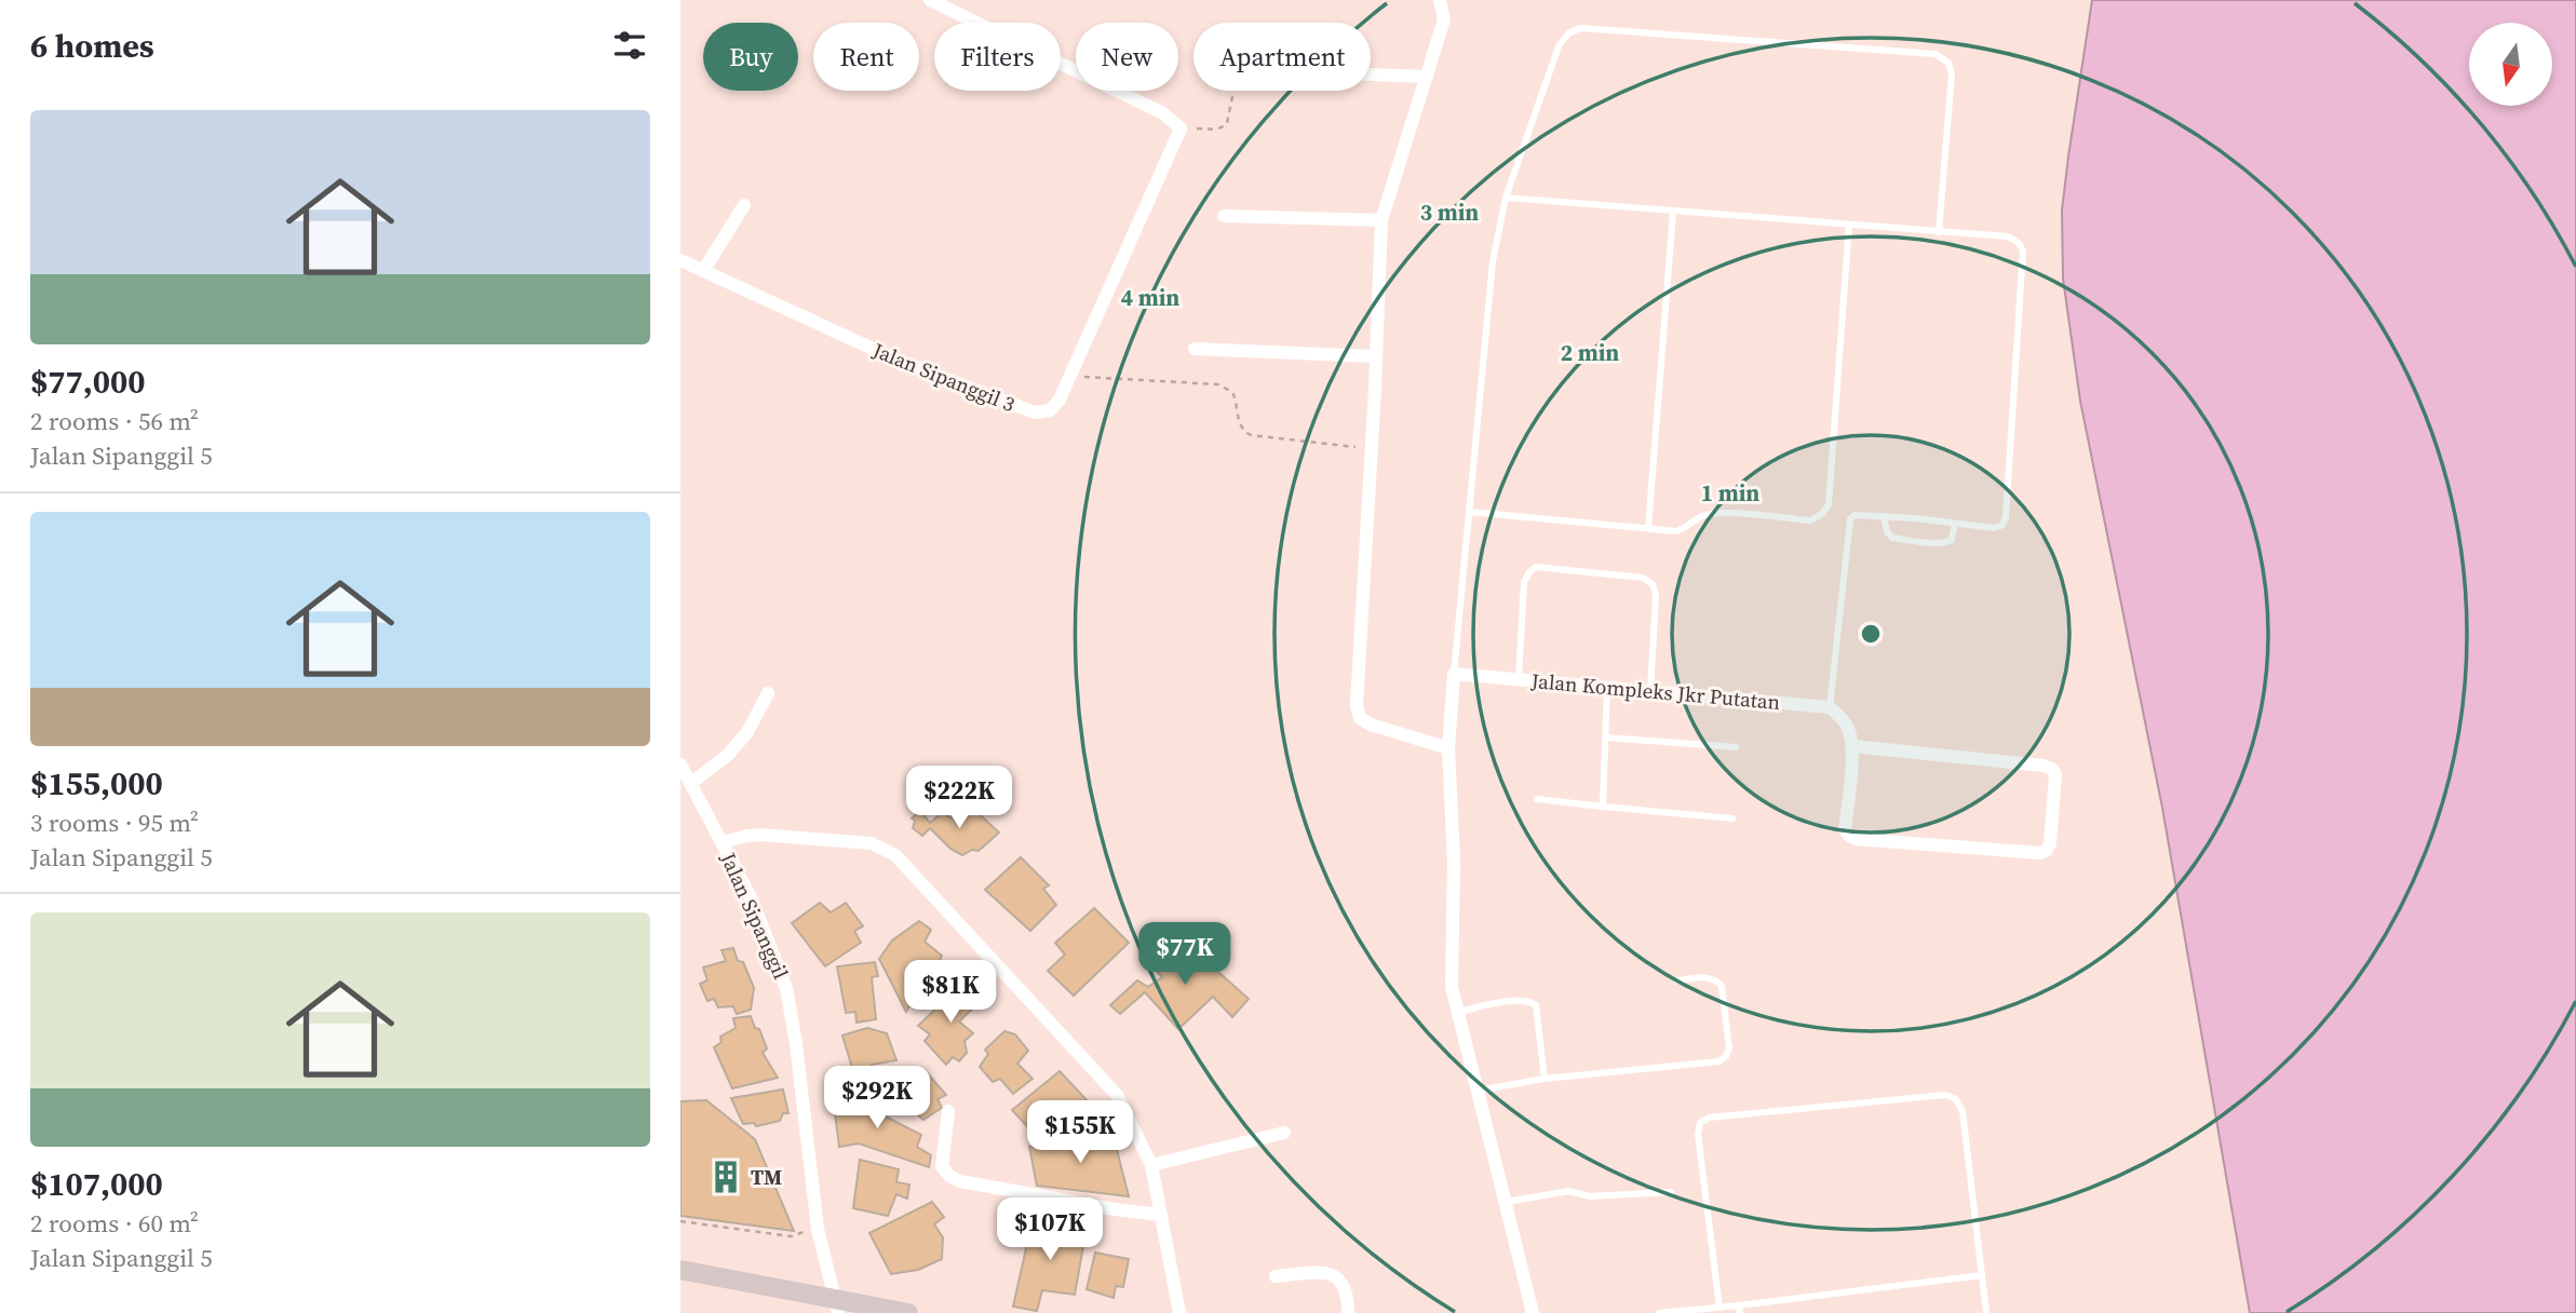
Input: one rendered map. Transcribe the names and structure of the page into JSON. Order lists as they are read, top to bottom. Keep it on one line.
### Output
{"streets":{"street":["Jalan Sipanggil 3","Jalan Kompleks Jkr Putatan","Jalan Sipanggil"]},"places":{"building":["TM"]},"north":"bottom","page":{"heading":"6 homes","chip":["Buy","Rent","Filters","New","Apartment"],"list":[{"name":"$77,000","note":"2 rooms · 56 m² · Jalan Sipanggil 5"},{"name":"$155,000","note":"3 rooms · 95 m² · Jalan Sipanggil 5"},{"name":"$107,000","note":"2 rooms · 60 m² · Jalan Sipanggil 5"}],"price":["$222K","$77K","$81K","$292K","$155K","$107K"]},"rings":["3 min","4 min","2 min","1 min"]}
